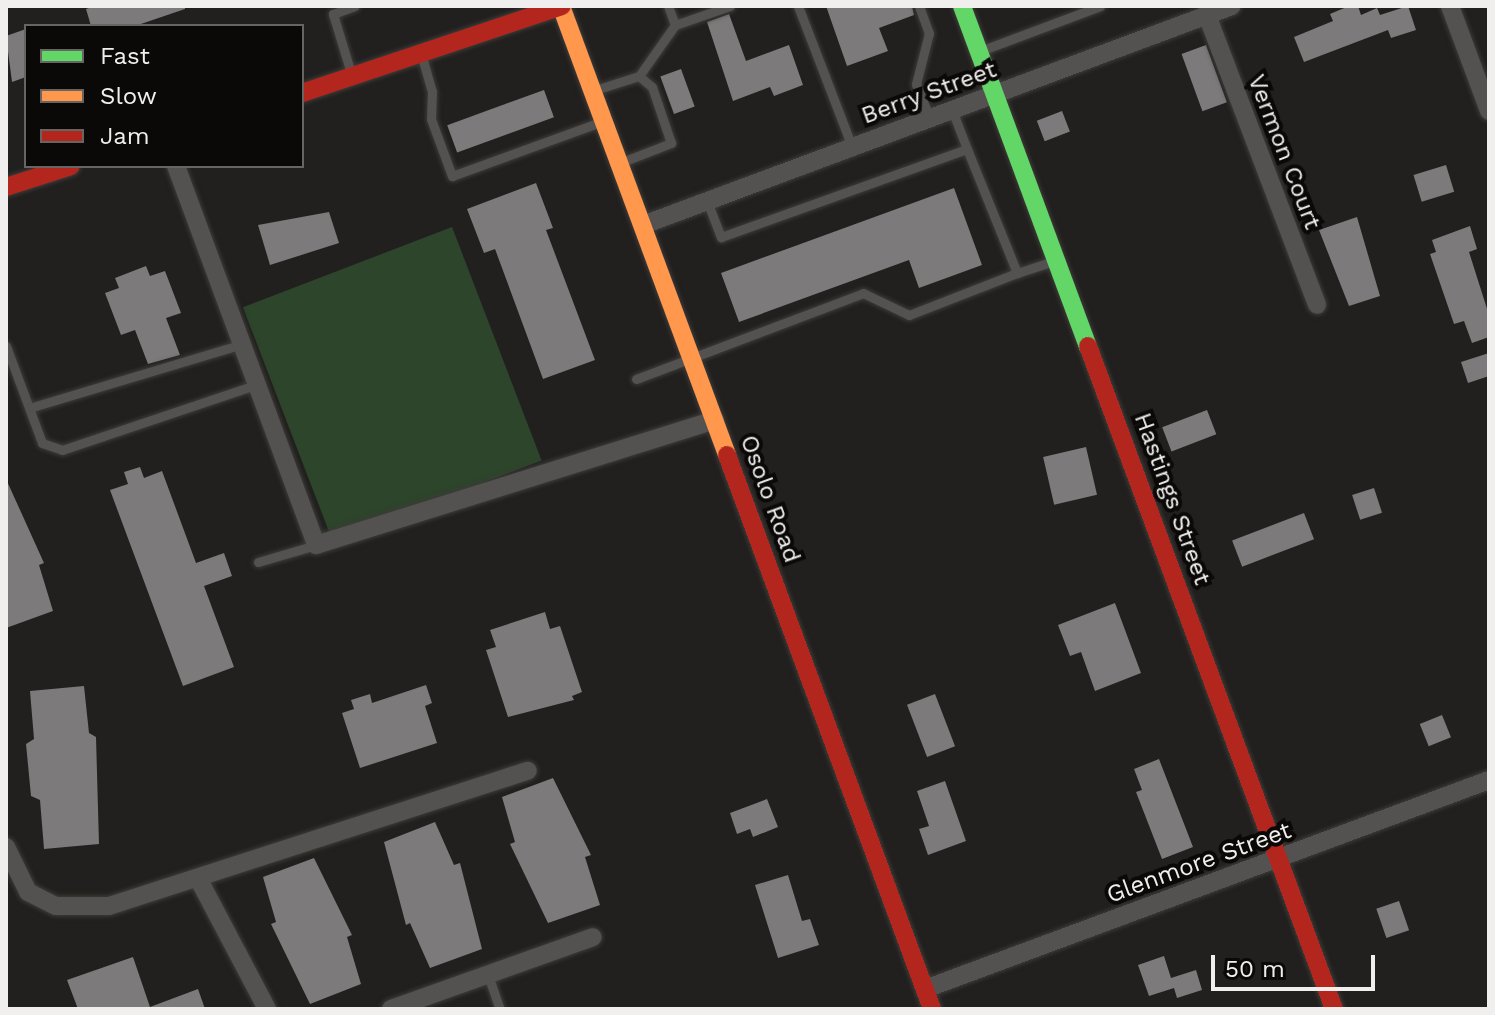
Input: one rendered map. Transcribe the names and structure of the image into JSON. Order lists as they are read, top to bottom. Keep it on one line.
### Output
{"streets":{"street":["Berry Street","Vermon Court","Osolo Road","Hastings Street","Glenmore Street"]},"crossings":[["Berry Street","Vermon Court"],["Berry Street","Osolo Road"],["Berry Street","Hastings Street"],["Osolo Road","Glenmore Street"],["Hastings Street","Glenmore Street"]],"legend":["Fast","Slow","Jam"],"scale_bar":"50 m"}
